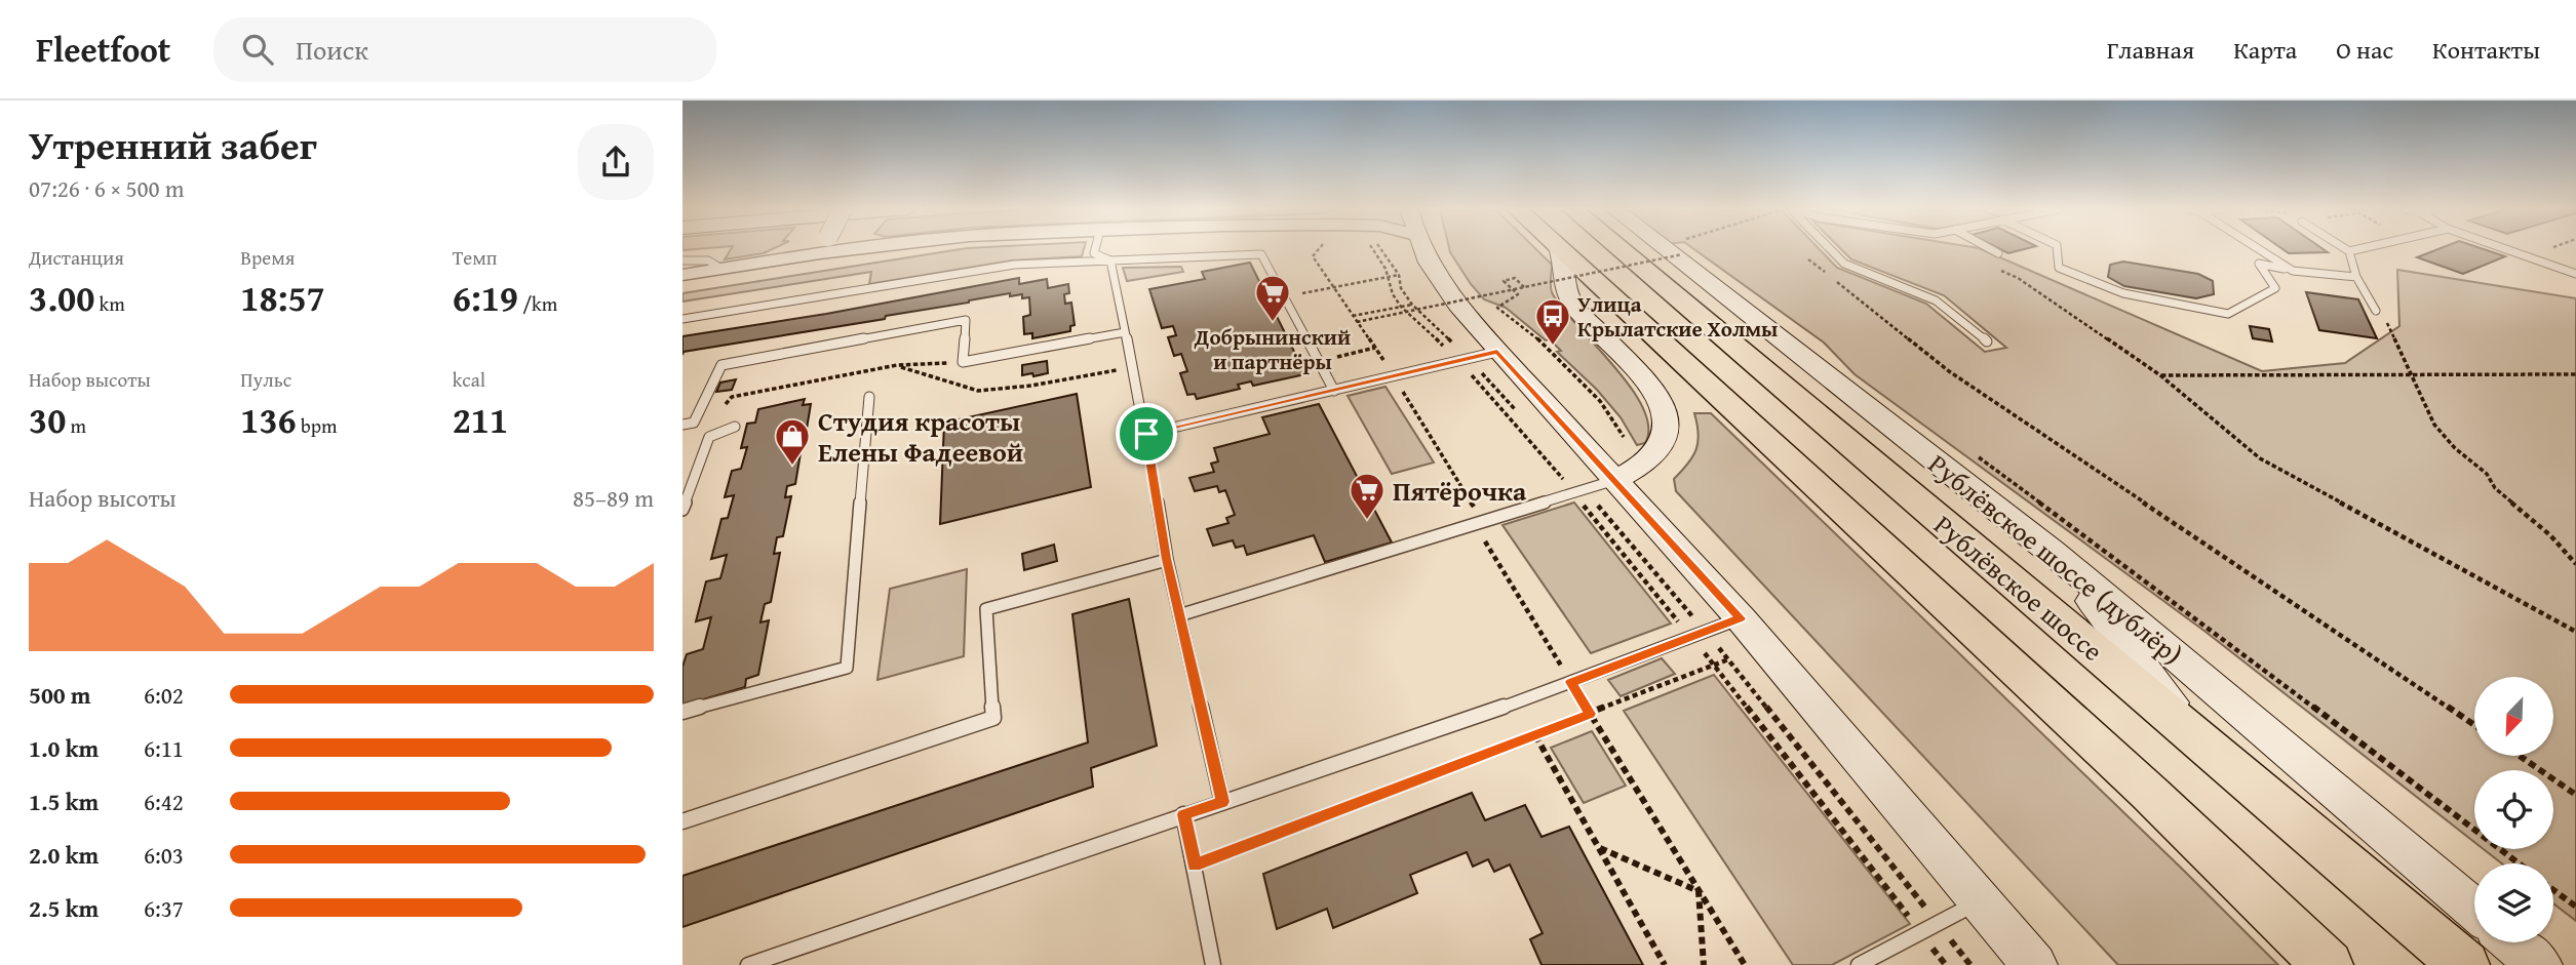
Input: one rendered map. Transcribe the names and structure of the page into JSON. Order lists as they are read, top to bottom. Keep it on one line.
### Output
{"streets":{"main road":["Рублёвское шоссе (дублёр)","Рублёвское шоссе"]},"places":{"supermarket":["Добрынинский и партнёры","Пятёрочка"],"bus stop":["Улица Крылатские Холмы"],"shop":["Студия красоты Елены Фадеевой"]},"north":"bottom left","page":{"header":"Fleetfoot","search":"Поиск","nav":["Главная","Карта","О нас","Контакты"],"heading":["Утренний забег","07:26 · 6 × 500 m"],"stats":[["Дистанция","3.00 km"],["Время","18:57"],["Темп","6:19 /km"],["Набор высоты","30 m"],["Пульс","136 bpm"],["kcal","211"]],"chart":["Набор высоты","85–89 m"],"list":[{"name":"500 m","note":"6:02"},{"name":"1.0 km","note":"6:11"},{"name":"1.5 km","note":"6:42"},{"name":"2.0 km","note":"6:03"},{"name":"2.5 km","note":"6:37"}]}}
